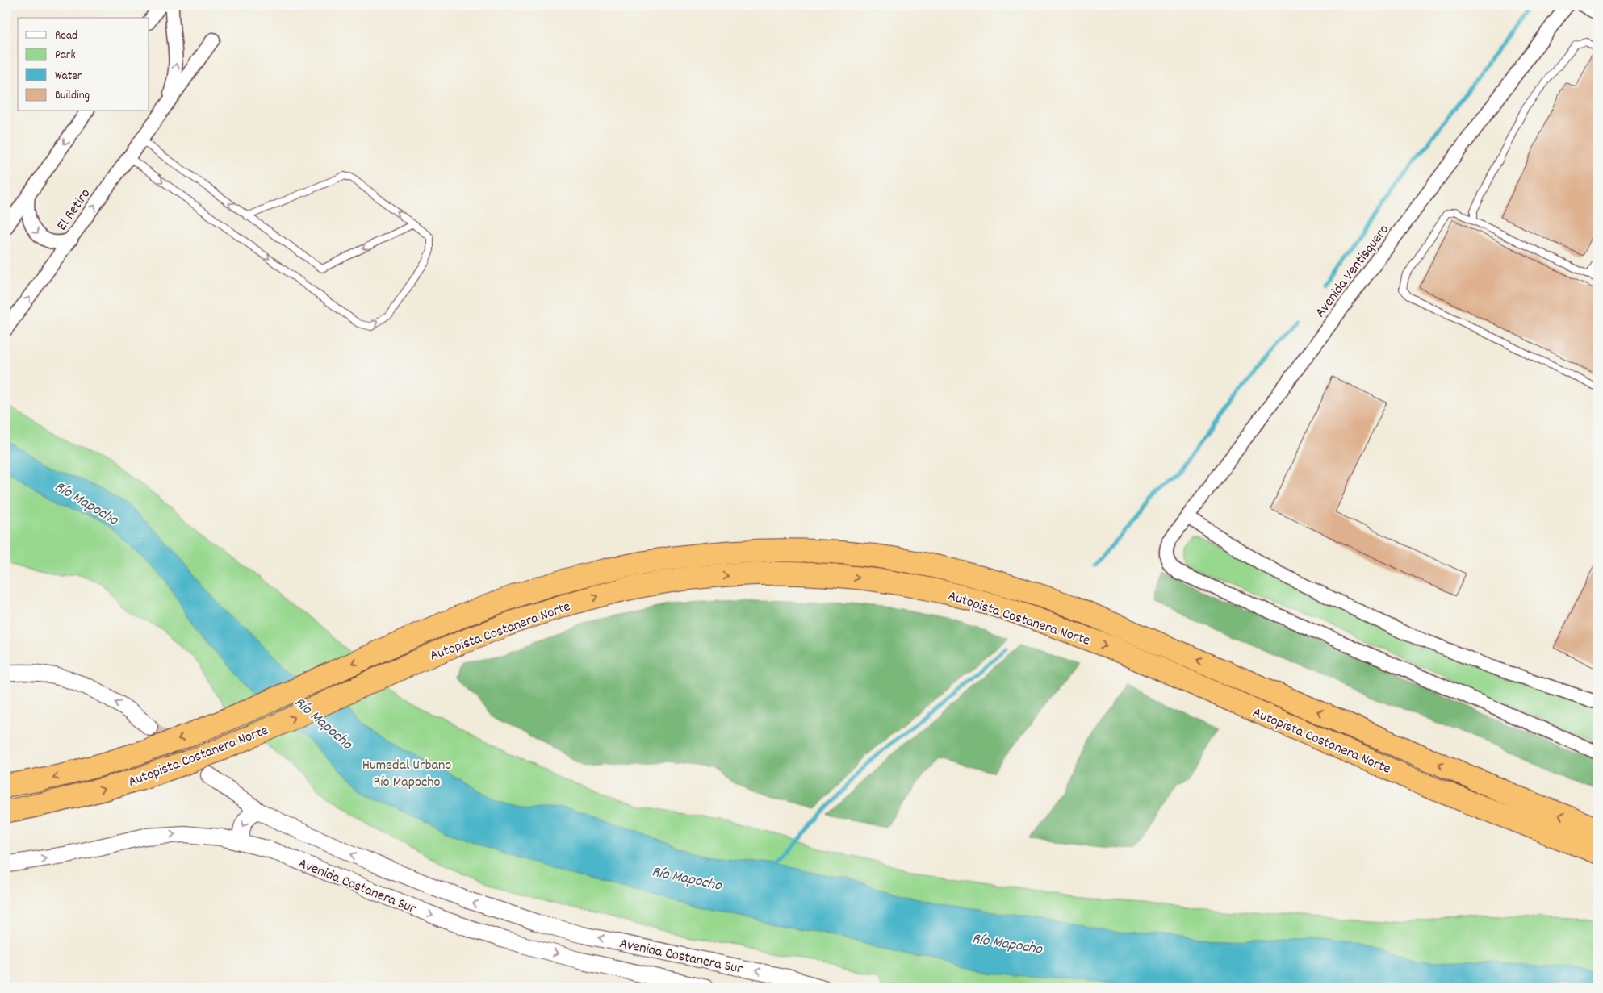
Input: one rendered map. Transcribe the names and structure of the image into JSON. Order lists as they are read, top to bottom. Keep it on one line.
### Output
{"streets":{"highway":["Autopista Costanera Norte"],"street":["El Retiro","Avenida Ventisquero","Avenida Costanera Sur"]},"water":["Río Mapocho"],"parks":["Humedal Urbano Río Mapocho"],"legend":["Road","Park","Water","Building"]}
